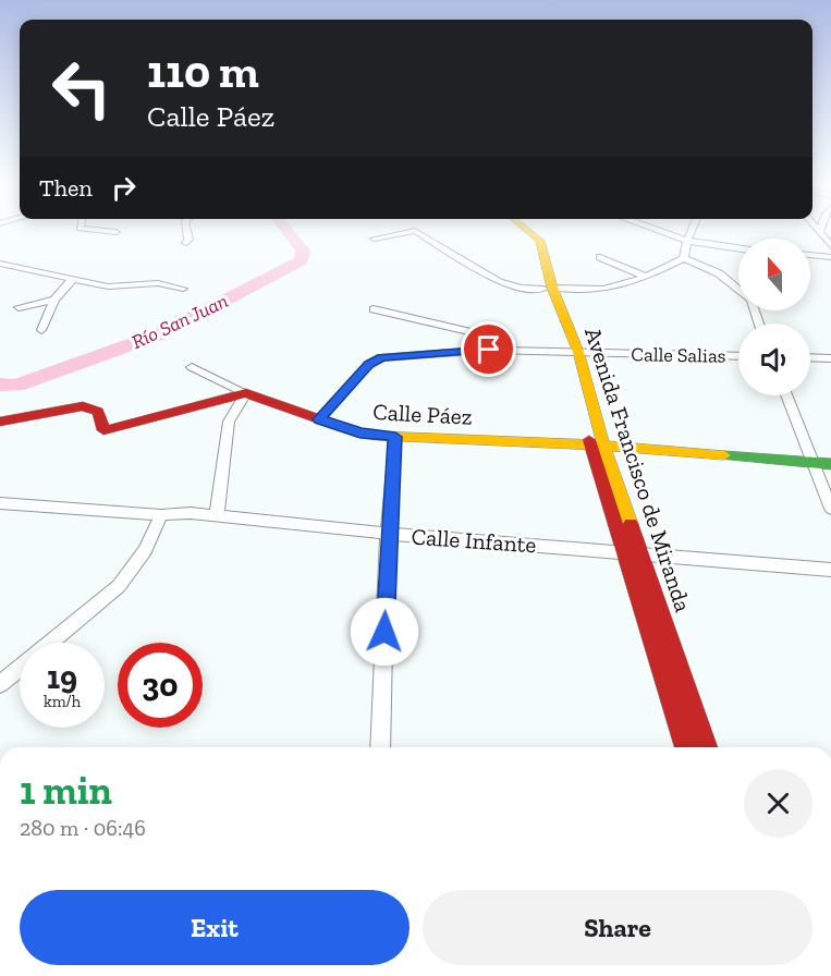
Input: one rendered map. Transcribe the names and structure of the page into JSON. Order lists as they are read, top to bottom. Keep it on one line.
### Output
{"streets":{"main road":["Calle Páez","Avenida Francisco de Miranda"],"street":["Calle Salias","Calle Infante"]},"crossings":[["Calle Salias","Calle Páez"],["Calle Salias","Avenida Francisco de Miranda"],["Calle Páez","Avenida Francisco de Miranda"],["Avenida Francisco de Miranda","Calle Infante"]],"water":["Río San Juan"],"north":"top","page":{"turn":["110 m","Calle Páez"],"then":"Then","speed":"19 km/h","limit":"30","heading":["1 min","280 m · 06:46"],"buttons":["Exit","Share"]}}
